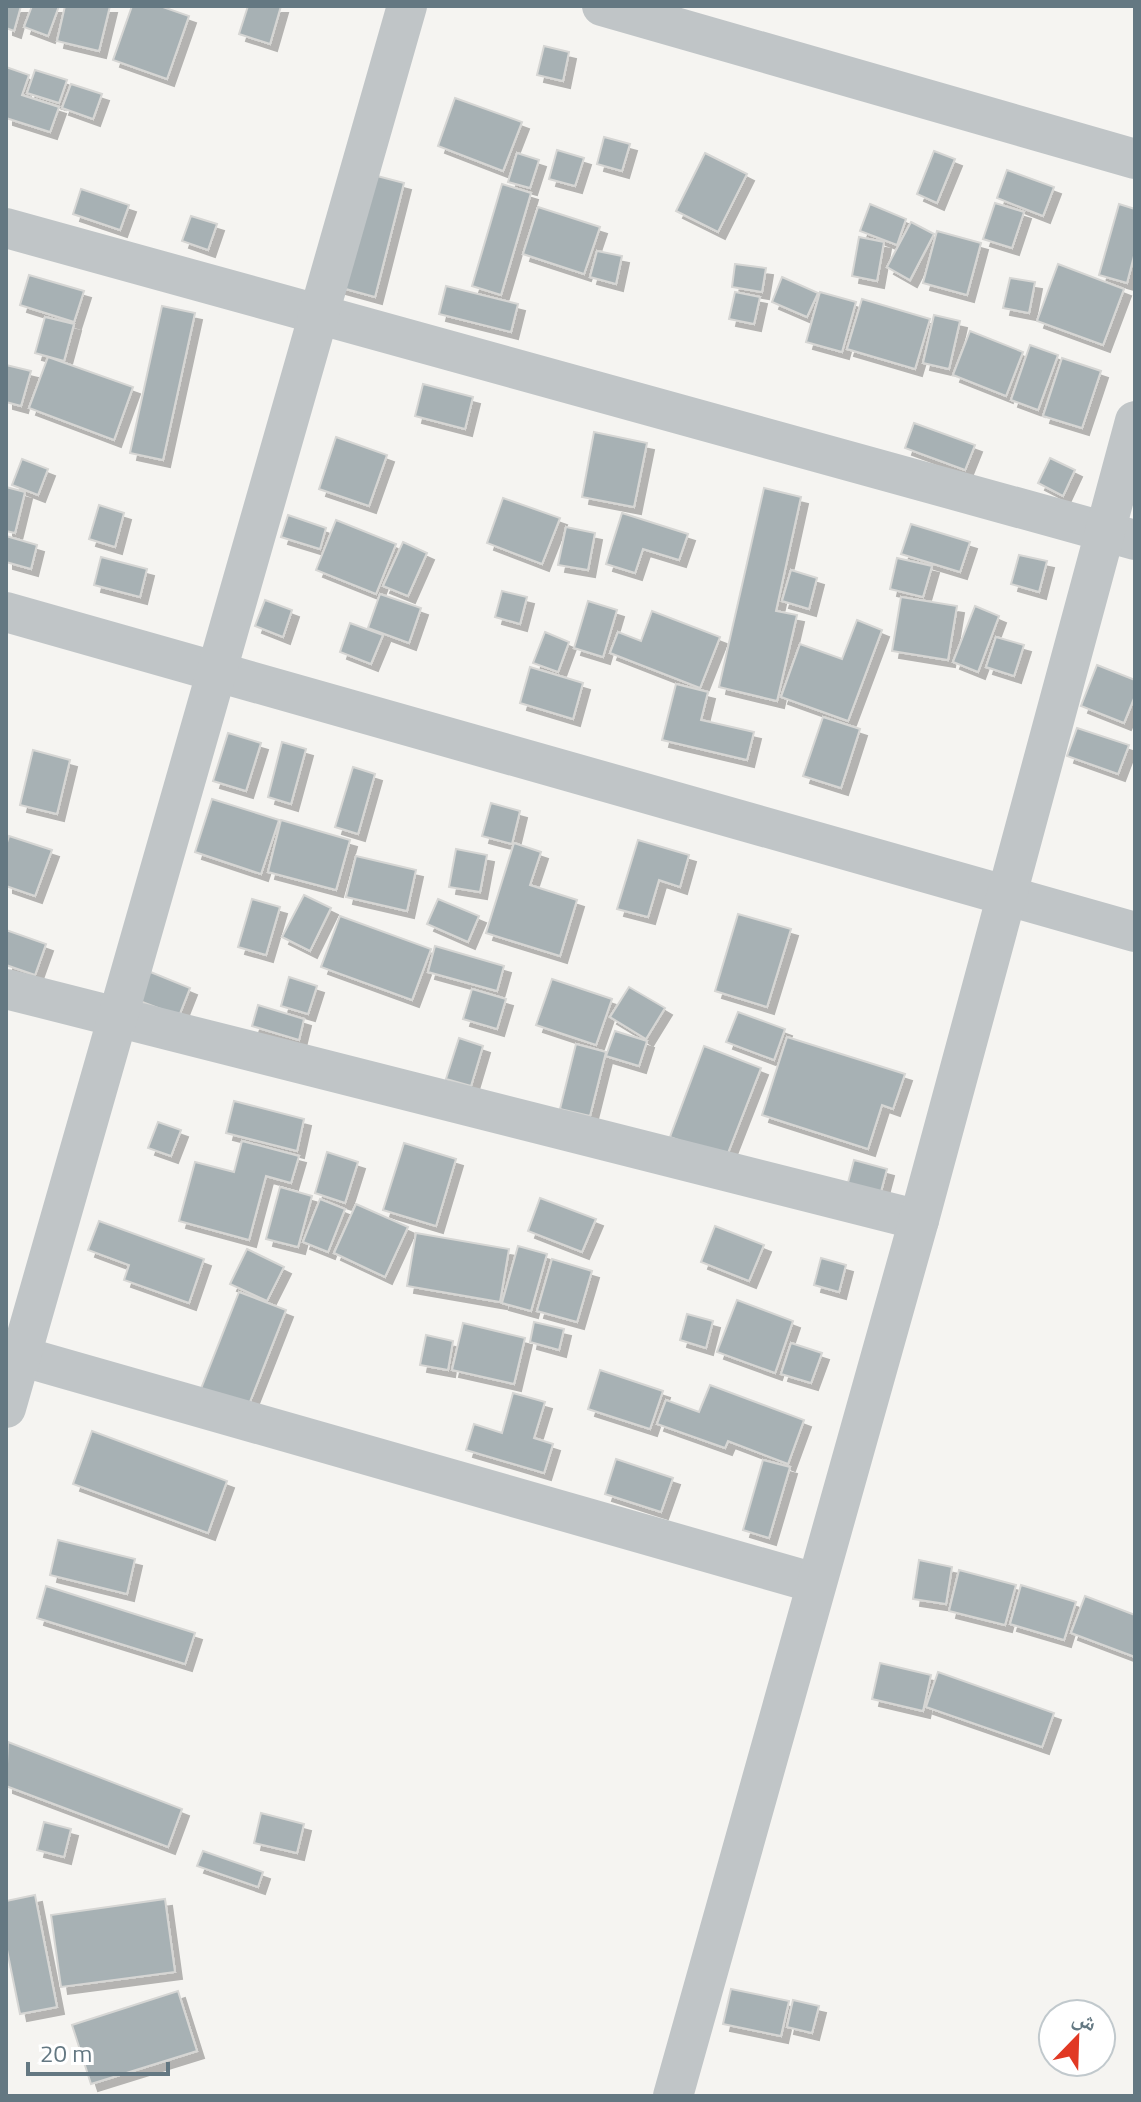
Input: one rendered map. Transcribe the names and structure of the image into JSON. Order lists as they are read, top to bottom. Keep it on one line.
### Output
{"scale_bar":"20 m","north":"top right"}
